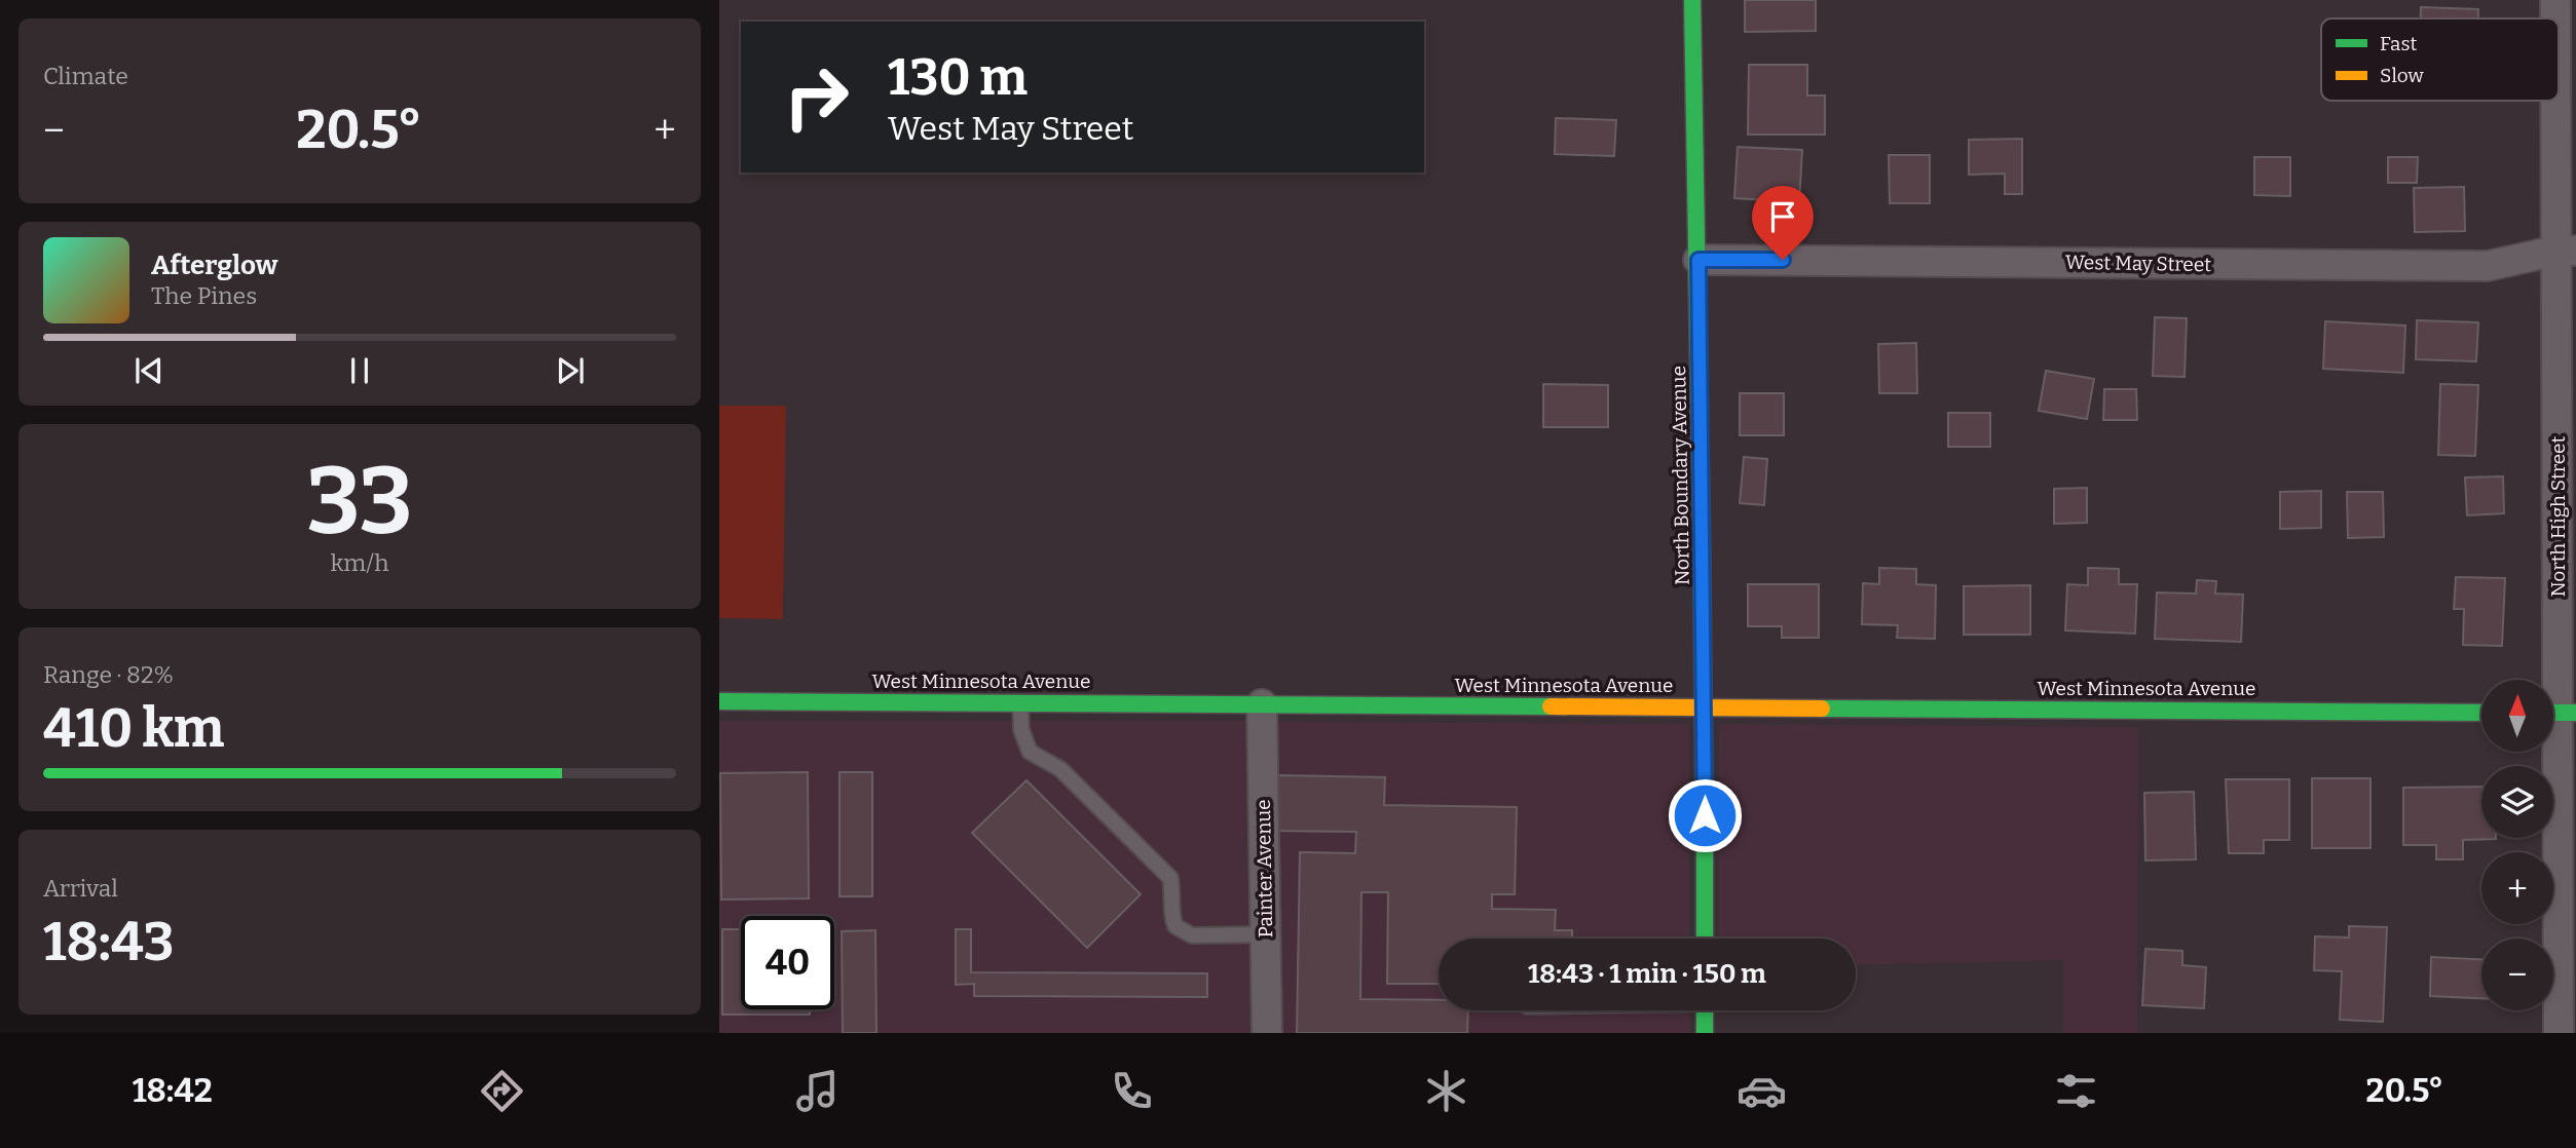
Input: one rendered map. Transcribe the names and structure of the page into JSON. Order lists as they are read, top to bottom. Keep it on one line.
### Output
{"streets":{"street":["West May Street","North Boundary Avenue","North High Street","West Minnesota Avenue","Painter Avenue"]},"crossings":[["West May Street","North Boundary Avenue"],["West May Street","North High Street"],["North Boundary Avenue","West Minnesota Avenue"],["West Minnesota Avenue","Painter Avenue"]],"legend":["Fast","Slow"],"north":"top","page":{"tile":["Climate",["33","km/h"],["Range · 82%","410 km"],["Arrival","18:43"]],"turn":["130 m","West May Street"],"heat":["−","20.5°","+"],"song":["Afterglow","The Pines"],"map_buttons":["+","−"],"limit":"40","trip":"18:43 · 1 min · 150 m","tabs":["18:42","20.5°"]}}
